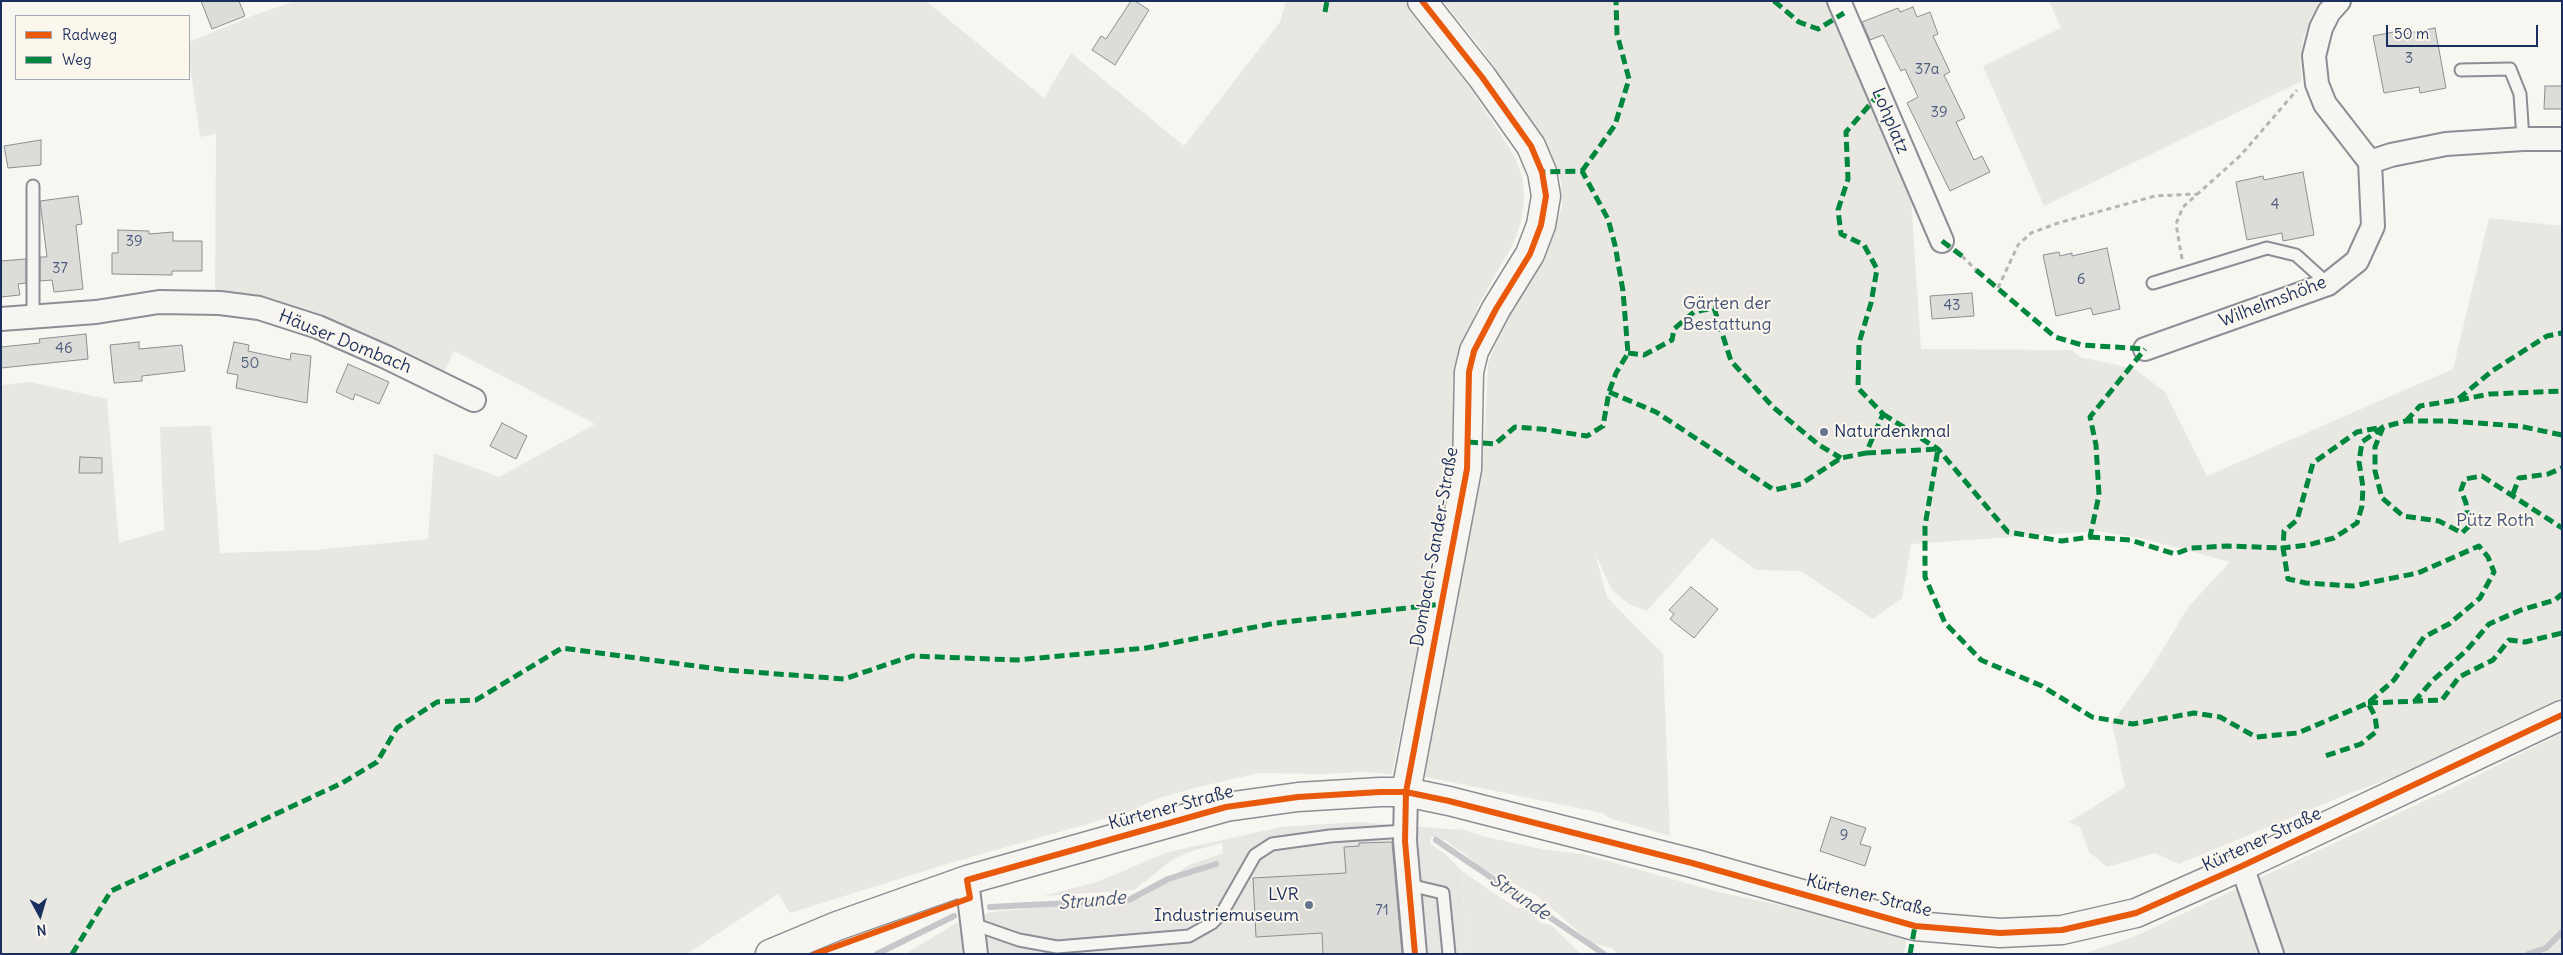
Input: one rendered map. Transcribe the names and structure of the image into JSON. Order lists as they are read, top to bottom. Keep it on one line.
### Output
{"streets":{"main road":["Dombach-Sander-Straße","Kürtener Straße"],"street":["Lohplatz","Wilhelmshöhe","Häuser Dombach"]},"crossings":[["Dombach-Sander-Straße","Kürtener Straße"]],"water":["Strunde"],"parks":["Gärten der Bestattung","Pütz Roth"],"places":["Naturdenkmal","LVR Industriemuseum"],"house_numbers":["3","37a","39","4","39","37","6","43","46","50","9","71"],"legend":["Radweg","Weg"],"scale_bar":"50 m","north":"bottom"}
